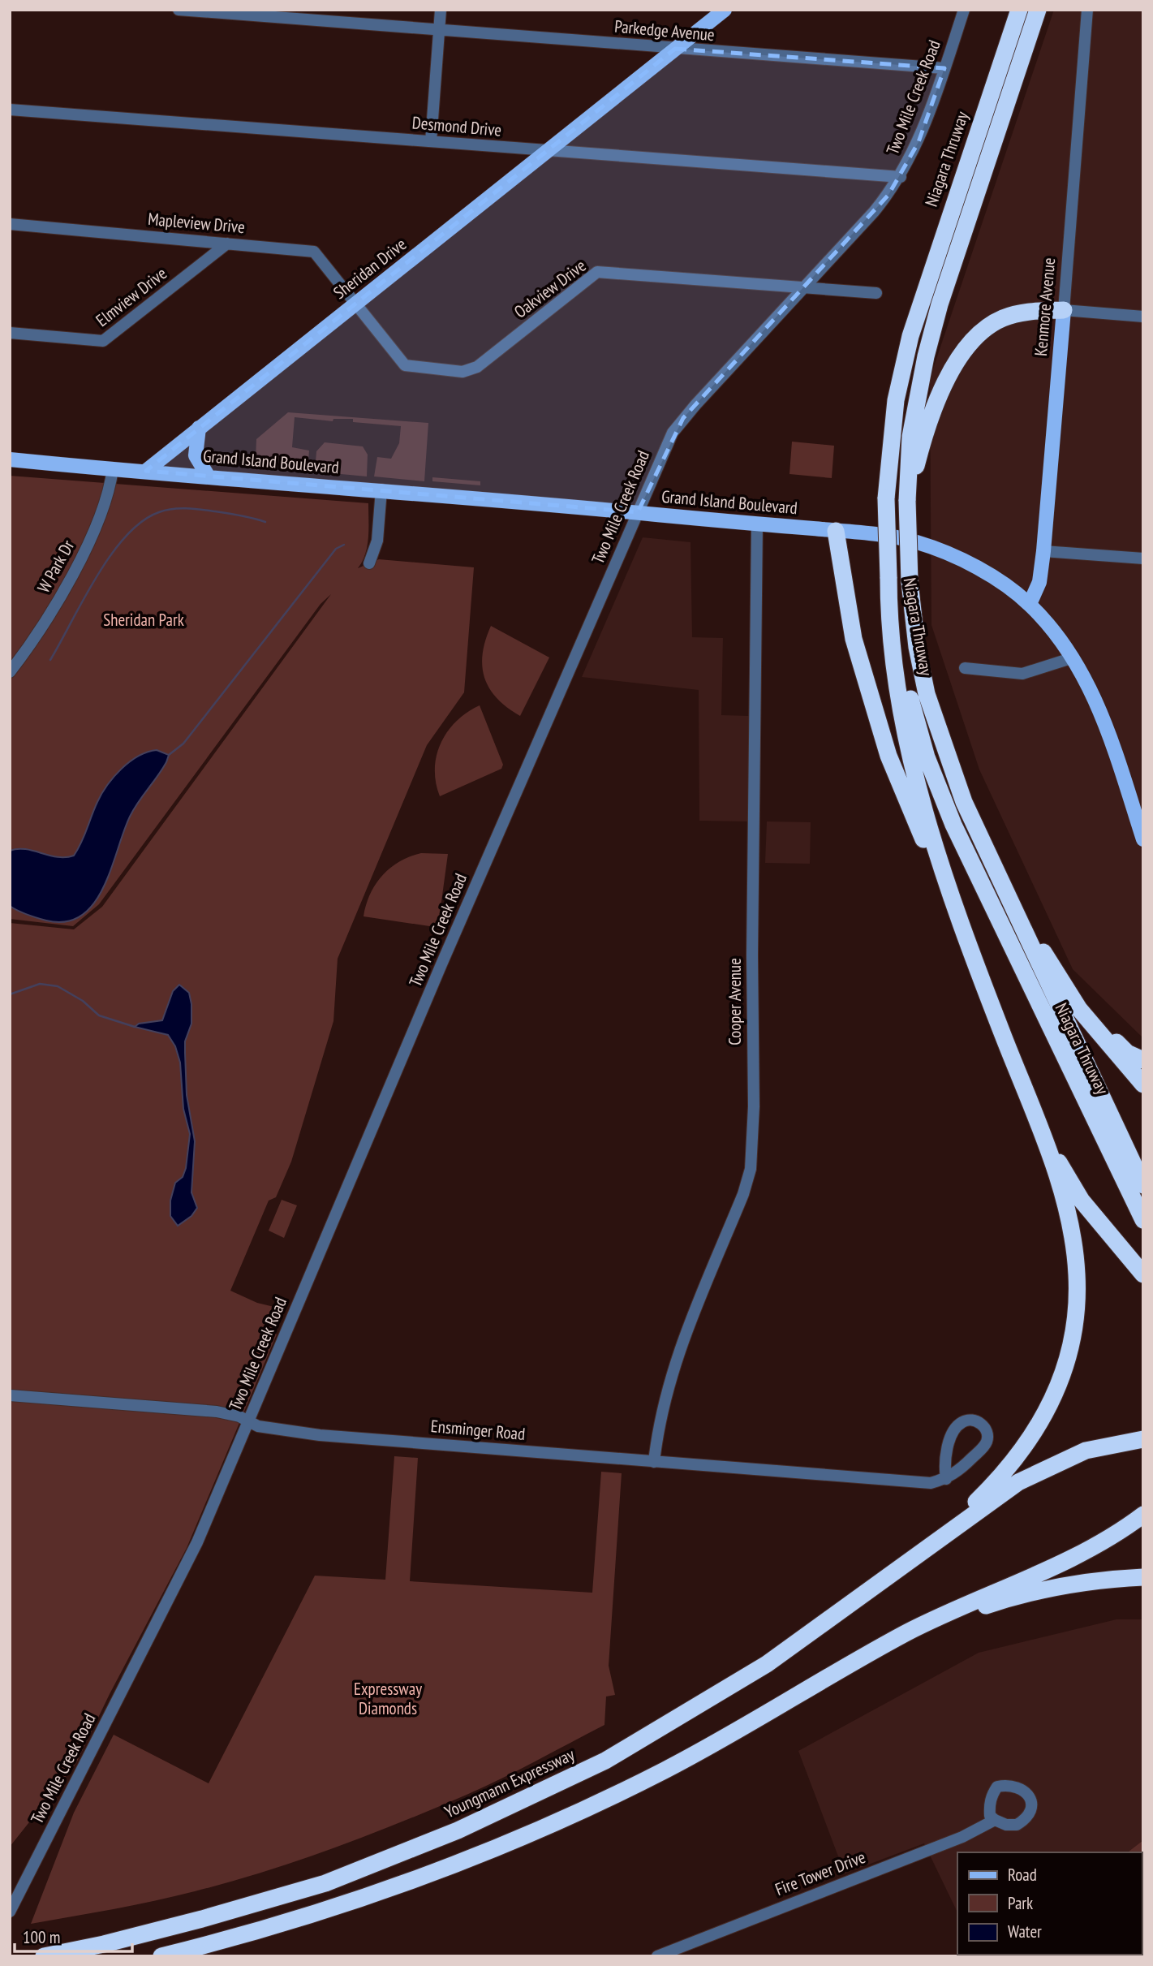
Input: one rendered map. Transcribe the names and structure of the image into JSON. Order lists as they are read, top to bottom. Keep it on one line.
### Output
{"streets":{"highway":["Niagara Thruway","Youngmann Expressway"],"main road":["Sheridan Drive","Kenmore Avenue","Grand Island Boulevard"],"street":["Parkedge Avenue","Two Mile Creek Road","Desmond Drive","Mapleview Drive","Oakview Drive","Elmview Drive","W Park Dr","Cooper Avenue","Ensminger Road","Fire Tower Drive"]},"crossings":[["Parkedge Avenue","Two Mile Creek Road"],["Parkedge Avenue","Sheridan Drive"],["Two Mile Creek Road","Desmond Drive"],["Two Mile Creek Road","Oakview Drive"],["Two Mile Creek Road","Grand Island Boulevard"],["Two Mile Creek Road","Ensminger Road"],["Desmond Drive","Sheridan Drive"],["Mapleview Drive","Sheridan Drive"],["Mapleview Drive","Oakview Drive"],["Mapleview Drive","Elmview Drive"],["Sheridan Drive","Oakview Drive"],["Sheridan Drive","Grand Island Boulevard"],["Kenmore Avenue","Grand Island Boulevard"],["Grand Island Boulevard","Cooper Avenue"],["Cooper Avenue","Ensminger Road"]],"parks":["Sheridan Park","Expressway Diamonds"],"legend":["Road","Park","Water"],"scale_bar":"100 m"}
